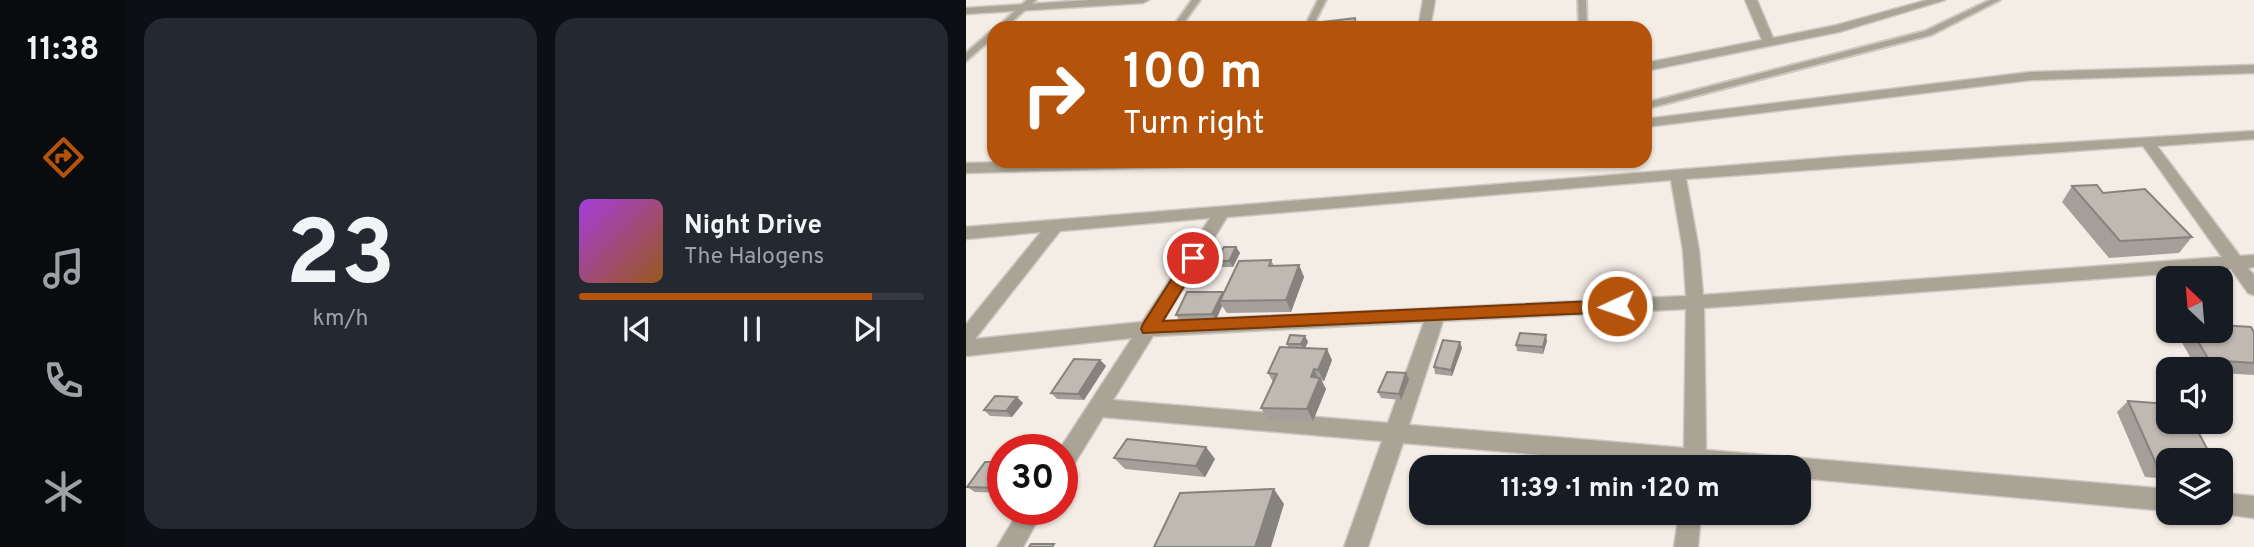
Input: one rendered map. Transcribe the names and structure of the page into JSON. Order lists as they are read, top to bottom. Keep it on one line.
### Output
{"north":"top left","page":{"tabs":"11:38","tile":["23","km/h"],"turn":["100 m","Turn right"],"song":["Night Drive","The Halogens"],"limit":"30","trip":"11:39 · 1 min · 120 m"}}
